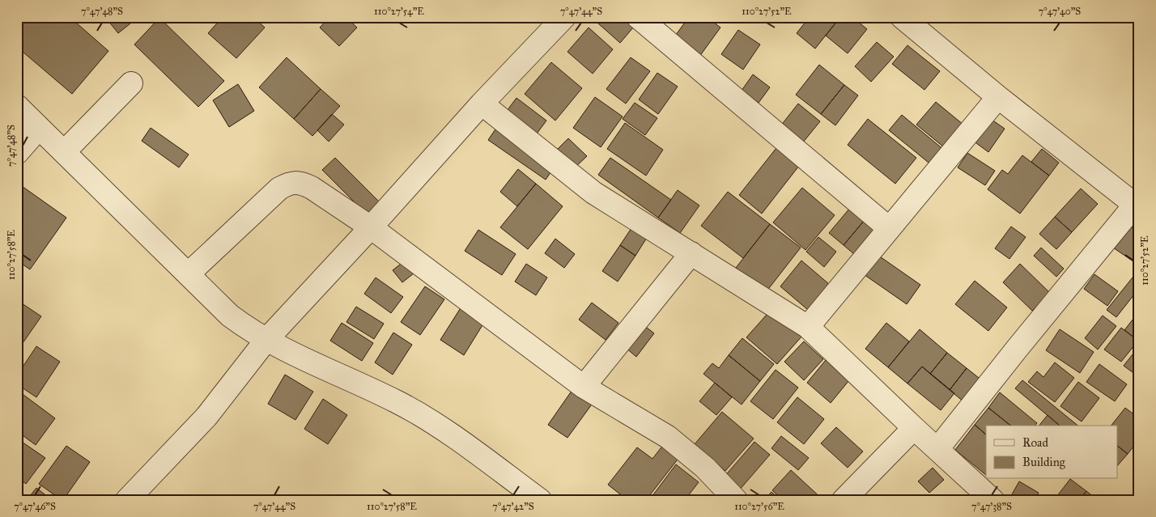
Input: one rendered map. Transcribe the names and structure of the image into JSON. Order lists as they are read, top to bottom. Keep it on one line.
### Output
{"legend":["Road","Building"],"coordinates":["7°47'48\"S","110°27'54\"E","7°47'44\"S","110°27'52\"E","7°47'40\"S","110°27'58\"E","7°47'46\"S","7°47'42\"S","110°27'56\"E","7°47'38\"S"]}
